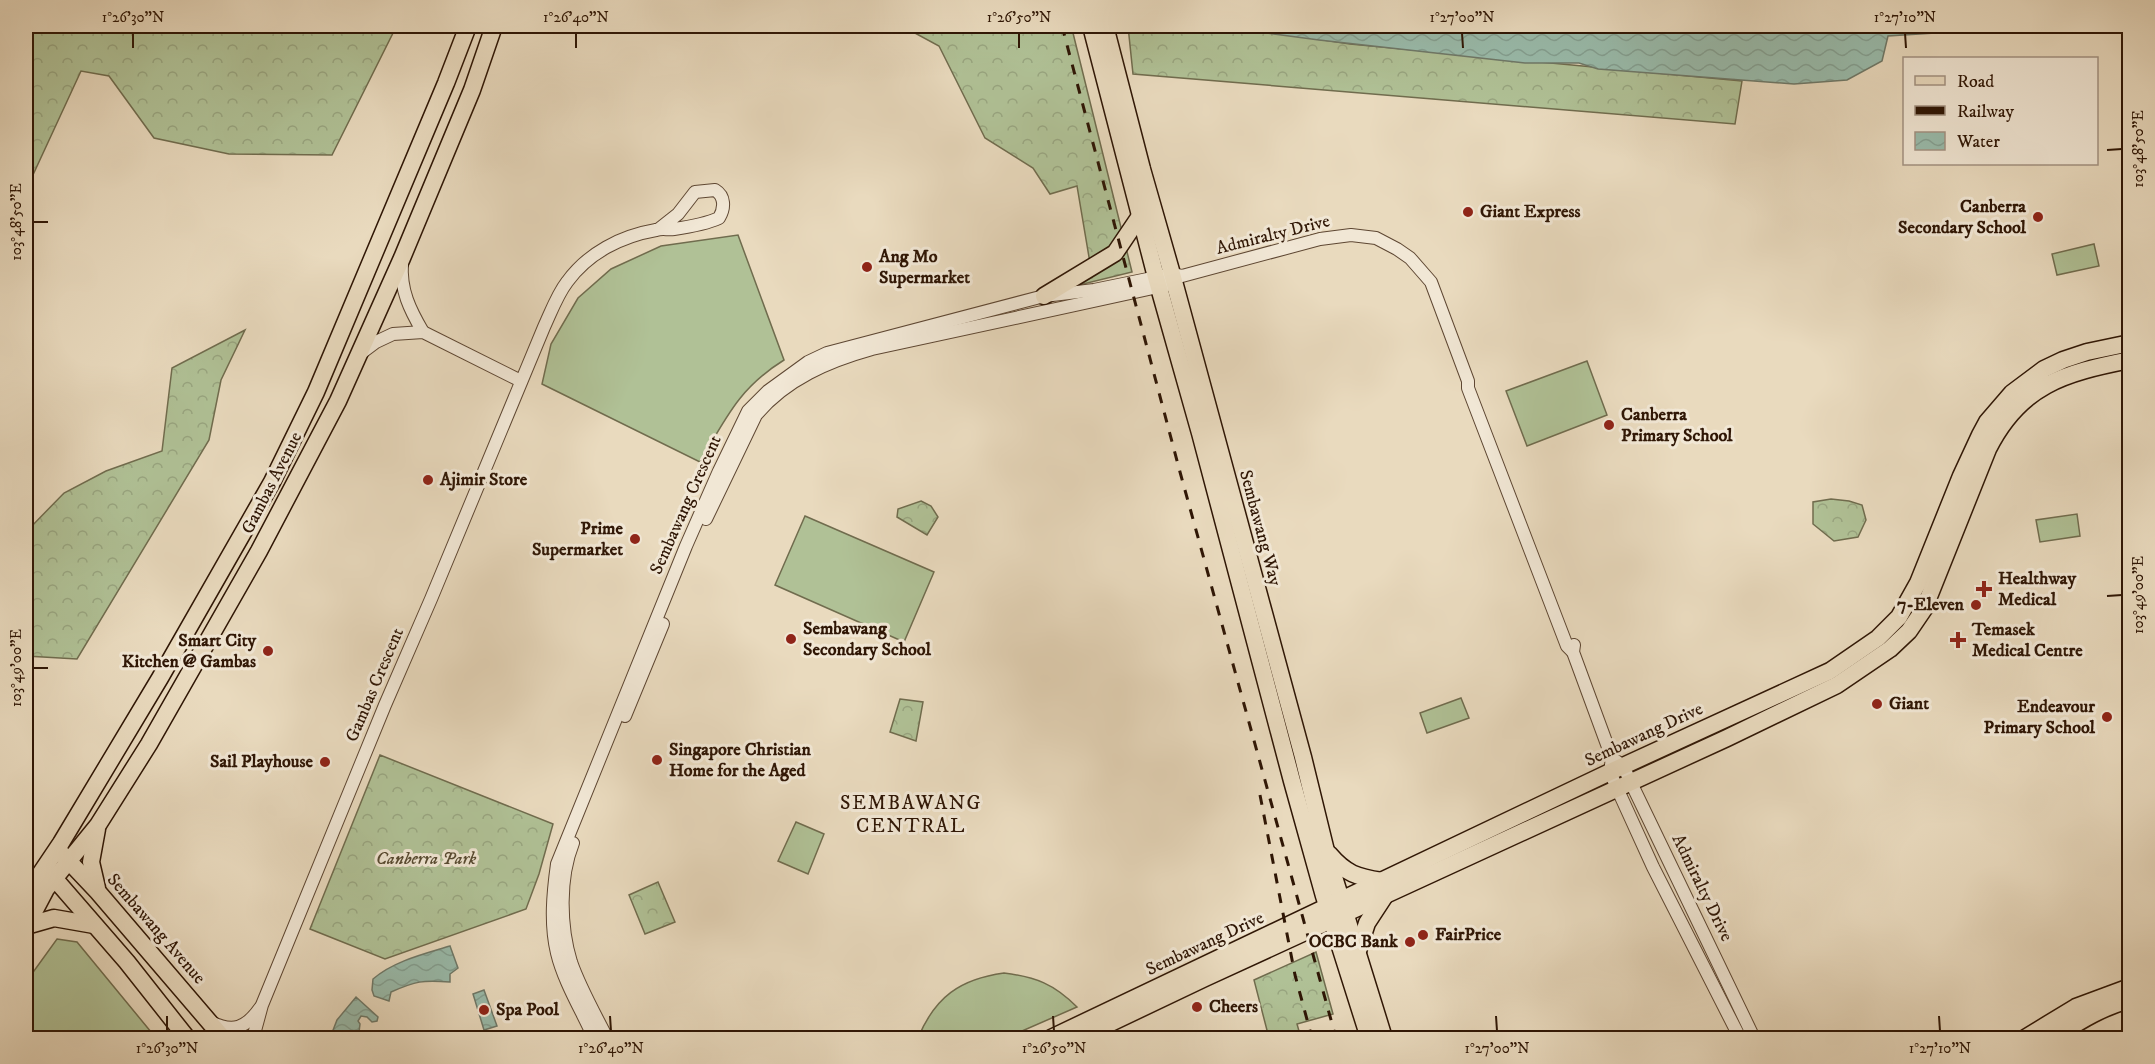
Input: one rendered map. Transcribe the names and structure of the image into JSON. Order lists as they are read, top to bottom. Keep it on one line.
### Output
{"streets":{"main road":["Gambas Avenue","Sembawang Way","Sembawang Drive","Sembawang Avenue"],"street":["Admiralty Drive","Sembawang Crescent","Gambas Crescent"]},"crossings":[["Admiralty Drive","Sembawang Crescent"],["Admiralty Drive","Sembawang Way"],["Admiralty Drive","Sembawang Drive"],["Gambas Avenue","Sembawang Avenue"],["Sembawang Crescent","Sembawang Way"],["Sembawang Way","Sembawang Drive"],["Gambas Crescent","Sembawang Avenue"]],"districts":["SEMBAWANG CENTRAL"],"parks":["Canberra Park"],"places":{"other":["Giant Express","Canberra Secondary School","Ang Mo Supermarket","Canberra Primary School","Ajimir Store","Prime Supermarket","7-Eleven","Sembawang Secondary School","Smart City Kitchen @ Gambas","Giant","Endeavour Primary School","Singapore Christian Home for the Aged","Sail Playhouse","FairPrice","OCBC Bank","Cheers","Spa Pool"],"health":["Healthway Medical","Temasek Medical Centre"]},"legend":["Road","Railway","Water"],"coordinates":["1°26'30\"N","1°26'40\"N","1°26'50\"N","1°27'00\"N","1°27'10\"N","103°48'50\"E","103°49'00\"E"]}
